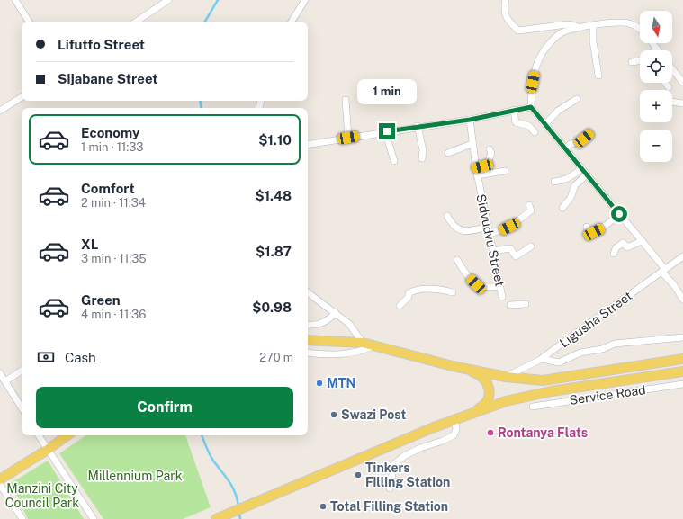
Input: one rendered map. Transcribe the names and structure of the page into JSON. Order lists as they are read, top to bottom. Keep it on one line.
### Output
{"streets":{"street":["Sidvudvu Street","Ligusha Street","Service Road"]},"parks":["Millennium Park","Manzini City Council Park"],"places":["MTN","Swazi Post","Rontanya Flats","Tinkers Filling Station","Total Filling Station"],"north":"bottom","page":{"map_buttons":["+","−"],"banner":["Lifutfo Street","Sijabane Street"],"bubble":"1 min","list":[{"name":"Economy","note":"1 min · 11:33","value":"$1.10"},{"name":"Comfort","note":"2 min · 11:34","value":"$1.48"},{"name":"XL","note":"3 min · 11:35","value":"$1.87"},{"name":"Green","note":"4 min · 11:36","value":"$0.98"}],"pay":["Cash","270 m"],"buttons":"Confirm"}}
